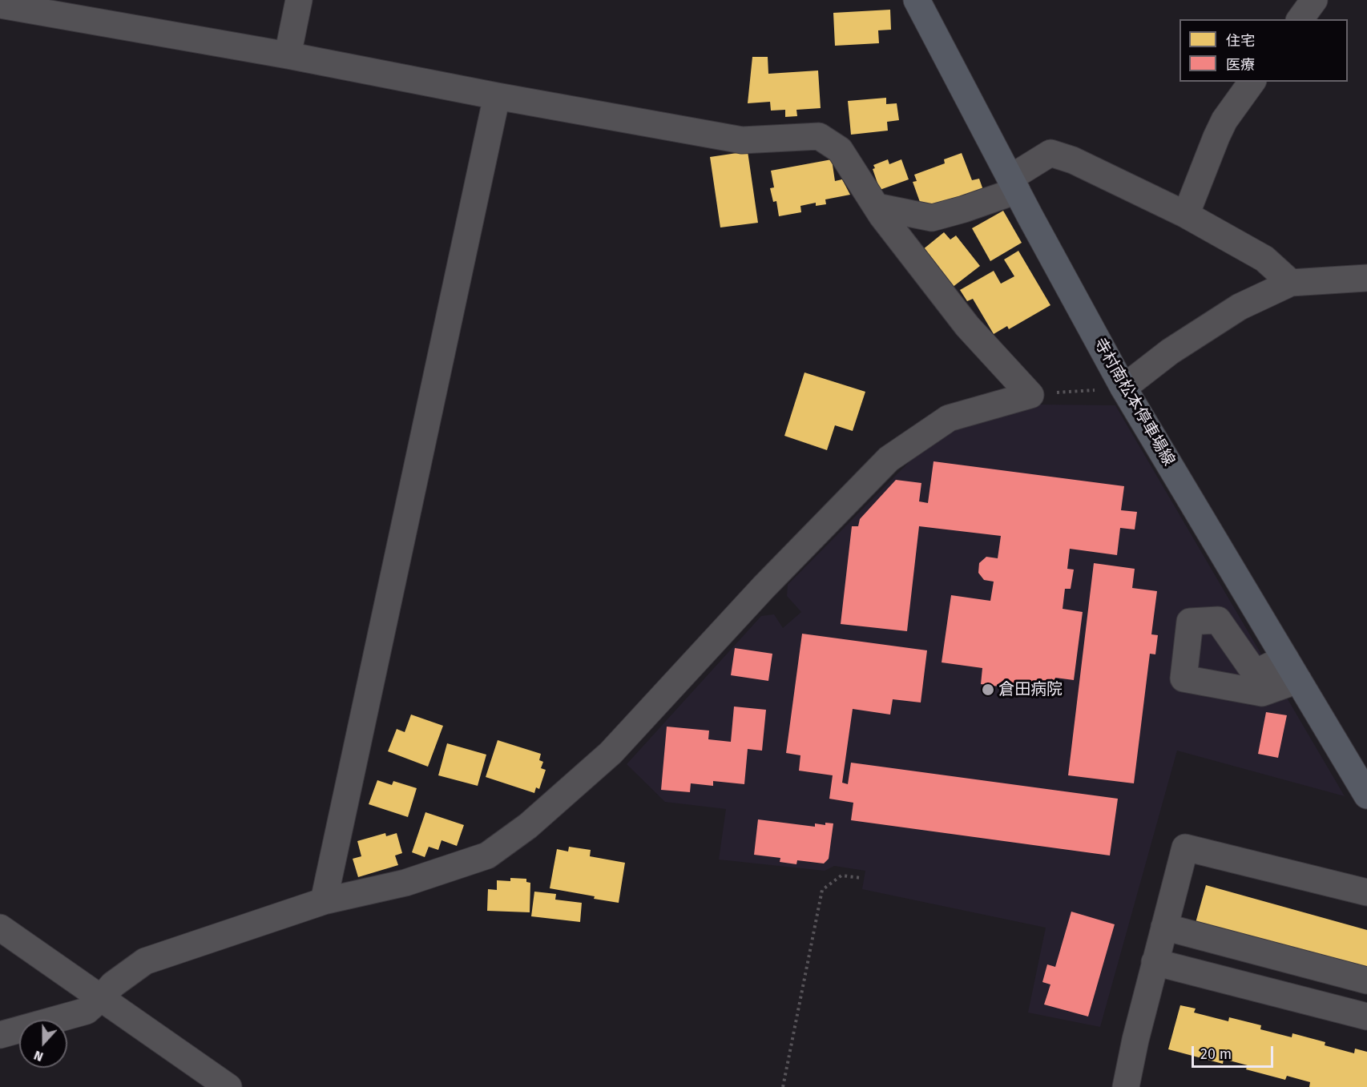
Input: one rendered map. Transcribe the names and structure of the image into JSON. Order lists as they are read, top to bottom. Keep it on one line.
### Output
{"streets":{"main road":["寺村南松本停車場線"]},"places":["倉田病院"],"legend":["住宅","医療"],"scale_bar":"20 m","north":"bottom"}
